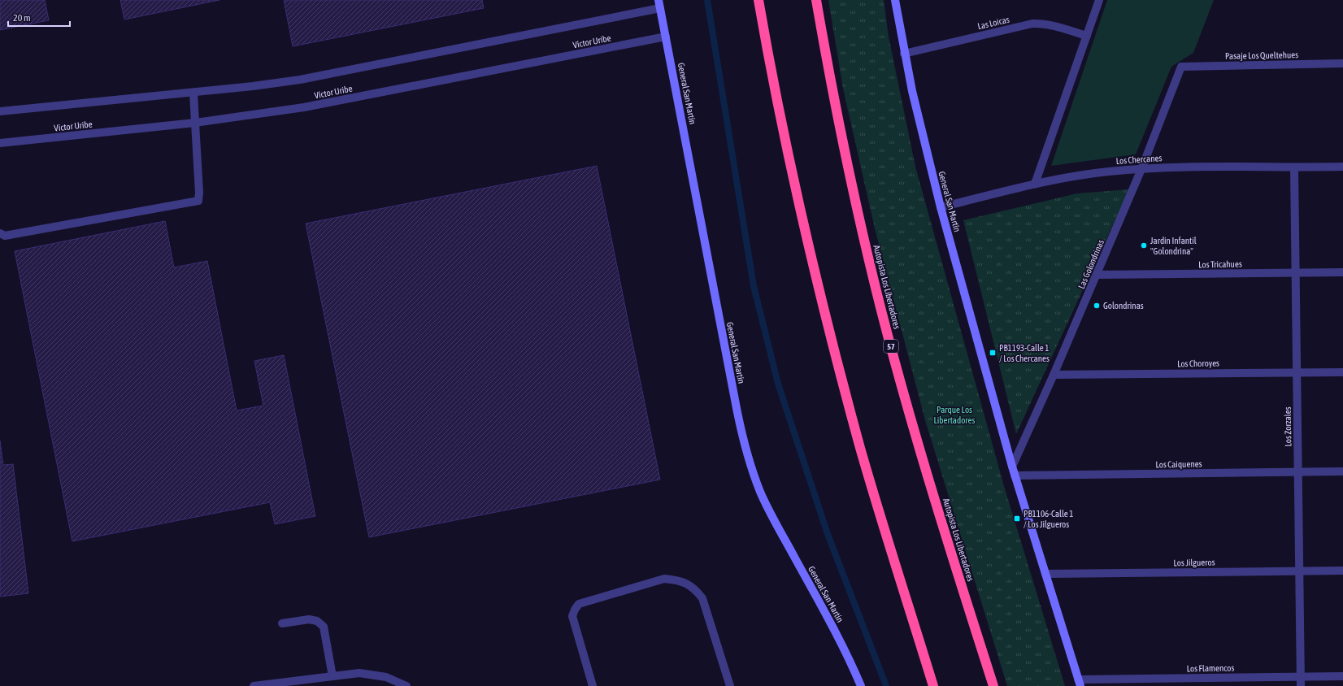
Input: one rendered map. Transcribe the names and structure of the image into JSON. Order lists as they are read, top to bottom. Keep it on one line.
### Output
{"streets":{"highway":["Autopista Los Libertadores","57"],"street":["Las Loicas","Víctor Uribe","Pasaje Los Queltehues","General San Martín","Los Chercanes","Las Golondrinas","Los Tricahues","Los Choroyes","Los Zorzales","Los Caiquenes","Los Jilgueros","Los Flamencos"]},"crossings":[["Las Loicas","General San Martín"],["Víctor Uribe","General San Martín"],["Pasaje Los Queltehues","Las Golondrinas"],["General San Martín","Los Chercanes"],["General San Martín","Las Golondrinas"],["General San Martín","Los Caiquenes"],["General San Martín","Los Jilgueros"],["General San Martín","Los Flamencos"],["Los Chercanes","Las Golondrinas"],["Los Chercanes","Los Zorzales"],["Las Golondrinas","Los Tricahues"],["Las Golondrinas","Los Choroyes"],["Los Tricahues","Los Zorzales"],["Los Choroyes","Los Zorzales"],["Los Zorzales","Los Caiquenes"],["Los Zorzales","Los Jilgueros"],["Los Zorzales","Los Flamencos"]],"parks":["Parque Los Libertadores"],"places":{"other":["Jardín Infantil \"Golondrina\"","Golondrinas"],"transit":["PB1193-Calle 1 / Los Chercanes","PB1106-Calle 1 / Los Jilgueros"]},"scale_bar":"20 m"}
